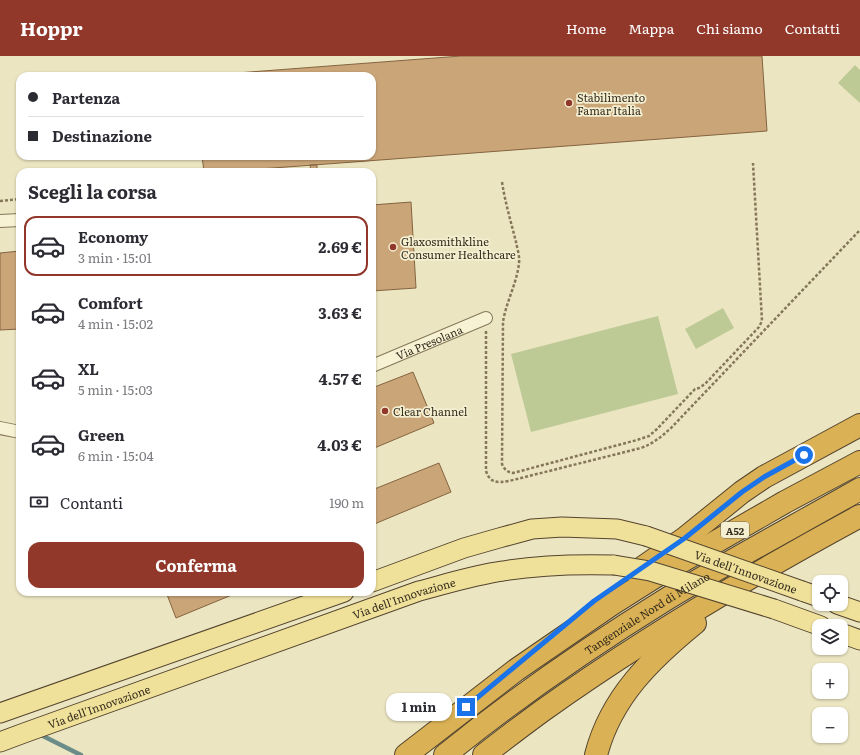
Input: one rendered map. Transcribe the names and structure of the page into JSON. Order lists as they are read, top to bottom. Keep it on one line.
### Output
{"streets":{"highway":["A52","Tangenziale Nord di Milano"],"main road":["Via dell'Innovazione"],"street":["Via Presolana"]},"places":["Stabilimento Famar Italia","Glaxosmithkline Consumer Healthcare","Clear Channel"],"page":{"header":"Hoppr","nav":["Home","Mappa","Chi siamo","Contatti"],"banner":["Partenza","Destinazione"],"heading":"Scegli la corsa","list":[{"name":"Economy","note":"3 min · 15:01","value":"2.69 €"},{"name":"Comfort","note":"4 min · 15:02","value":"3.63 €"},{"name":"XL","note":"5 min · 15:03","value":"4.57 €"},{"name":"Green","note":"6 min · 15:04","value":"4.03 €"}],"pay":["Contanti","190 m"],"buttons":"Conferma","map_buttons":["+","−"],"bubble":"1 min"}}
